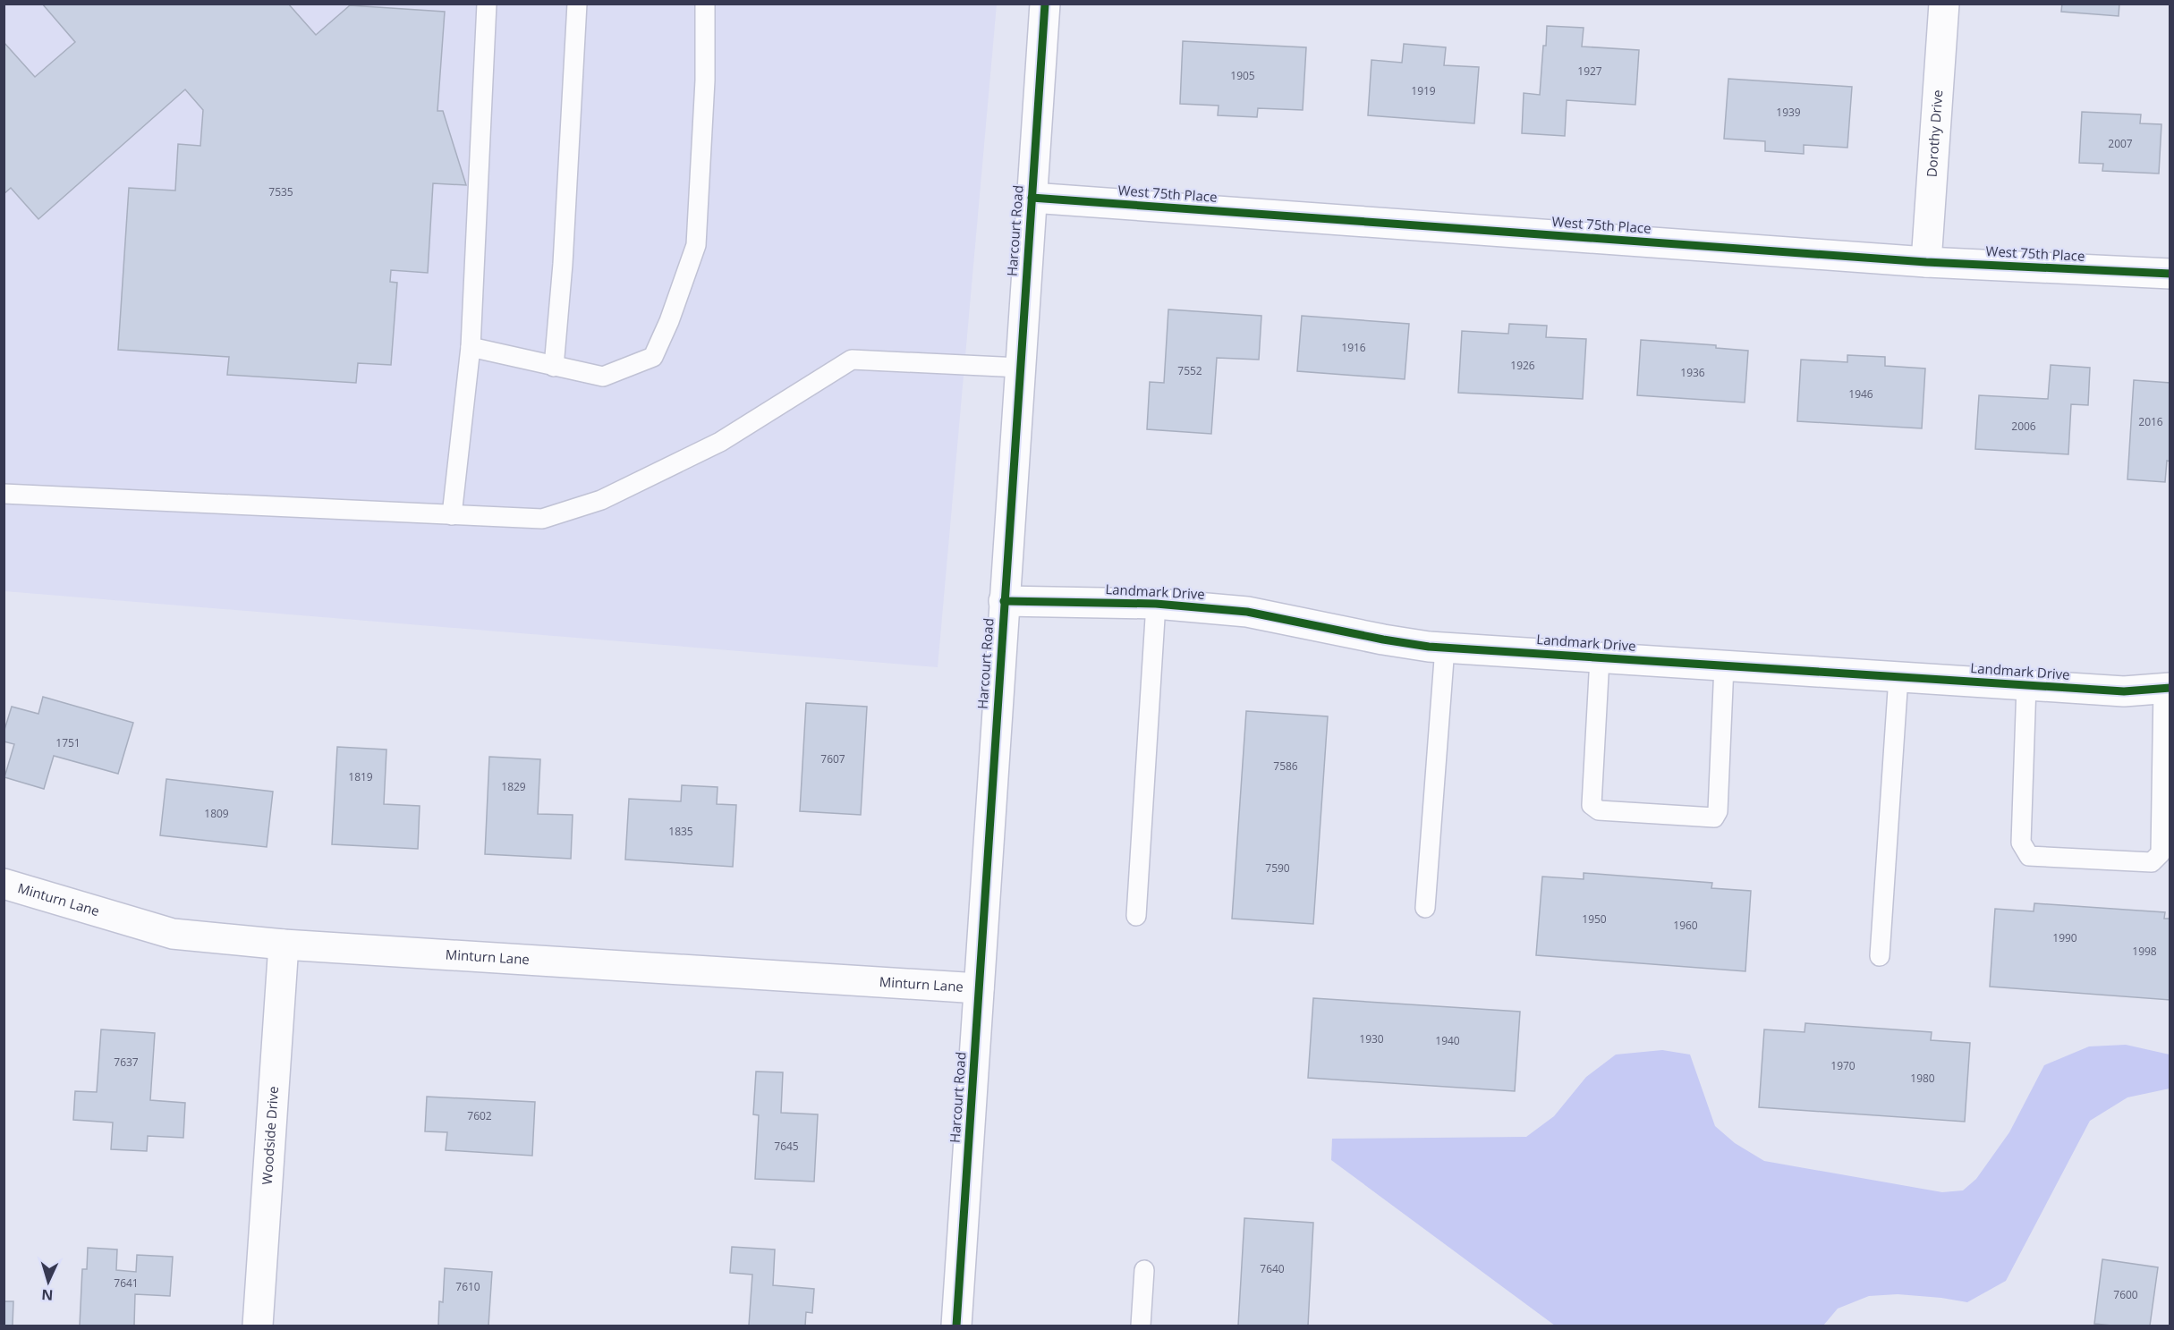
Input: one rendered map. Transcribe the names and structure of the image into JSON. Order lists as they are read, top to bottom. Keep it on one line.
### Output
{"streets":{"street":["Dorothy Drive","West 75th Place","Harcourt Road","Landmark Drive","Minturn Lane","Woodside Drive"]},"crossings":[["Dorothy Drive","West 75th Place"],["West 75th Place","Harcourt Road"],["Harcourt Road","Landmark Drive"],["Harcourt Road","Minturn Lane"],["Minturn Lane","Woodside Drive"]],"house_numbers":["1927","1905","1919","1939","2007","7535","1916","1926","7552","1936","1946","2016","2006","1751","7607","7586","1819","1829","1809","1835","7590","1950","1960","1990","1998","1930","1940","7637","1970","1980","7602","7645","7640","7641","7610","7600"],"north":"bottom"}
